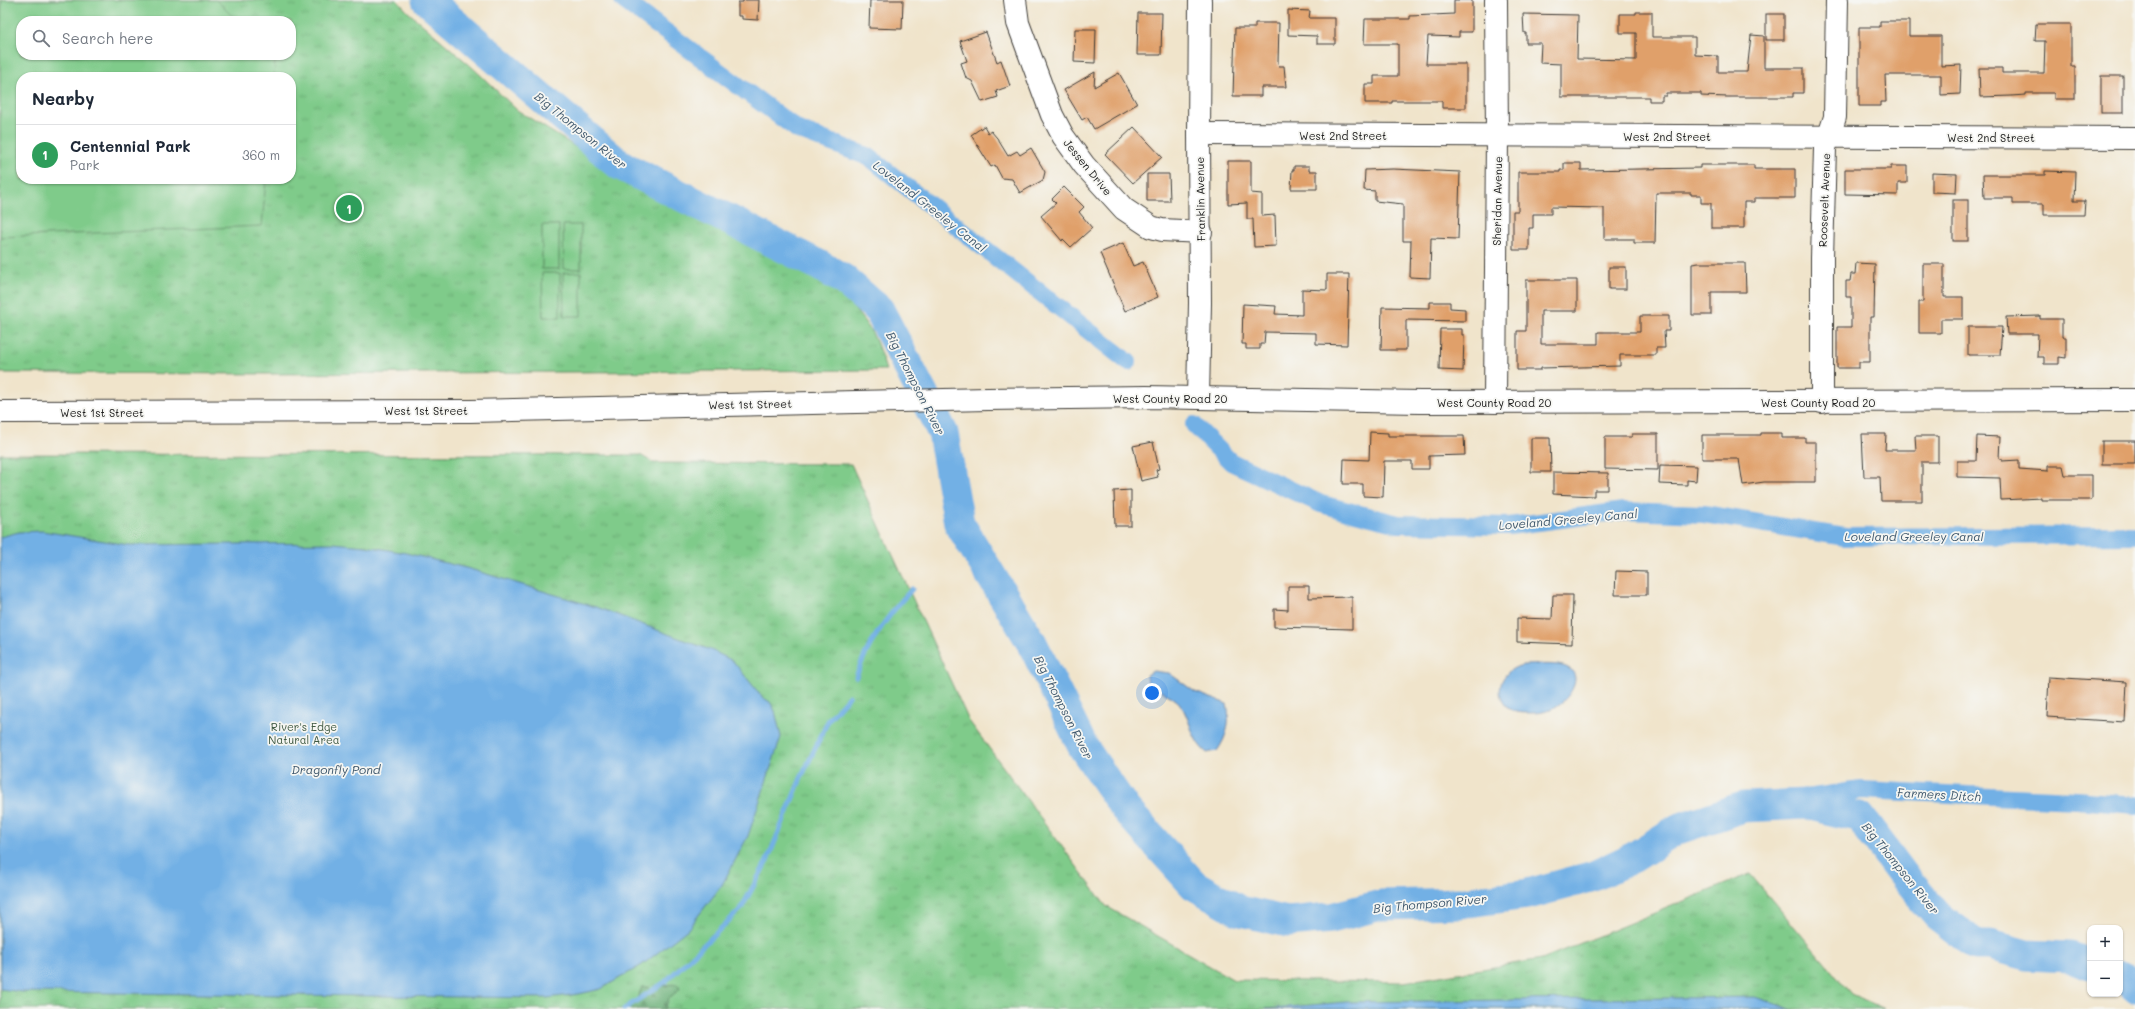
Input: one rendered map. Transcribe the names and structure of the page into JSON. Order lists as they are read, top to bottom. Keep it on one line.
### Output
{"streets":{"street":["West 2nd Street","Jessen Drive","Franklin Avenue","Roosevelt Avenue","Sheridan Avenue","West County Road 20","West 1st Street"]},"crossings":[["West 2nd Street","Franklin Avenue"],["West 2nd Street","Roosevelt Avenue"],["West 2nd Street","Sheridan Avenue"],["Jessen Drive","Franklin Avenue"],["Franklin Avenue","West County Road 20"],["Roosevelt Avenue","West County Road 20"],["Sheridan Avenue","West County Road 20"],["West County Road 20","West 1st Street"]],"water":["Big Thompson River","Loveland Greeley Canal","Dragonfly Pond","Farmers Ditch"],"parks":["River's Edge Natural Area"],"page":{"search":"Search here","heading":"Nearby","list":[{"mark":"1","name":"Centennial Park","note":"Park","value":"360 m"}],"pins":"1","map_buttons":["+","−"]}}
